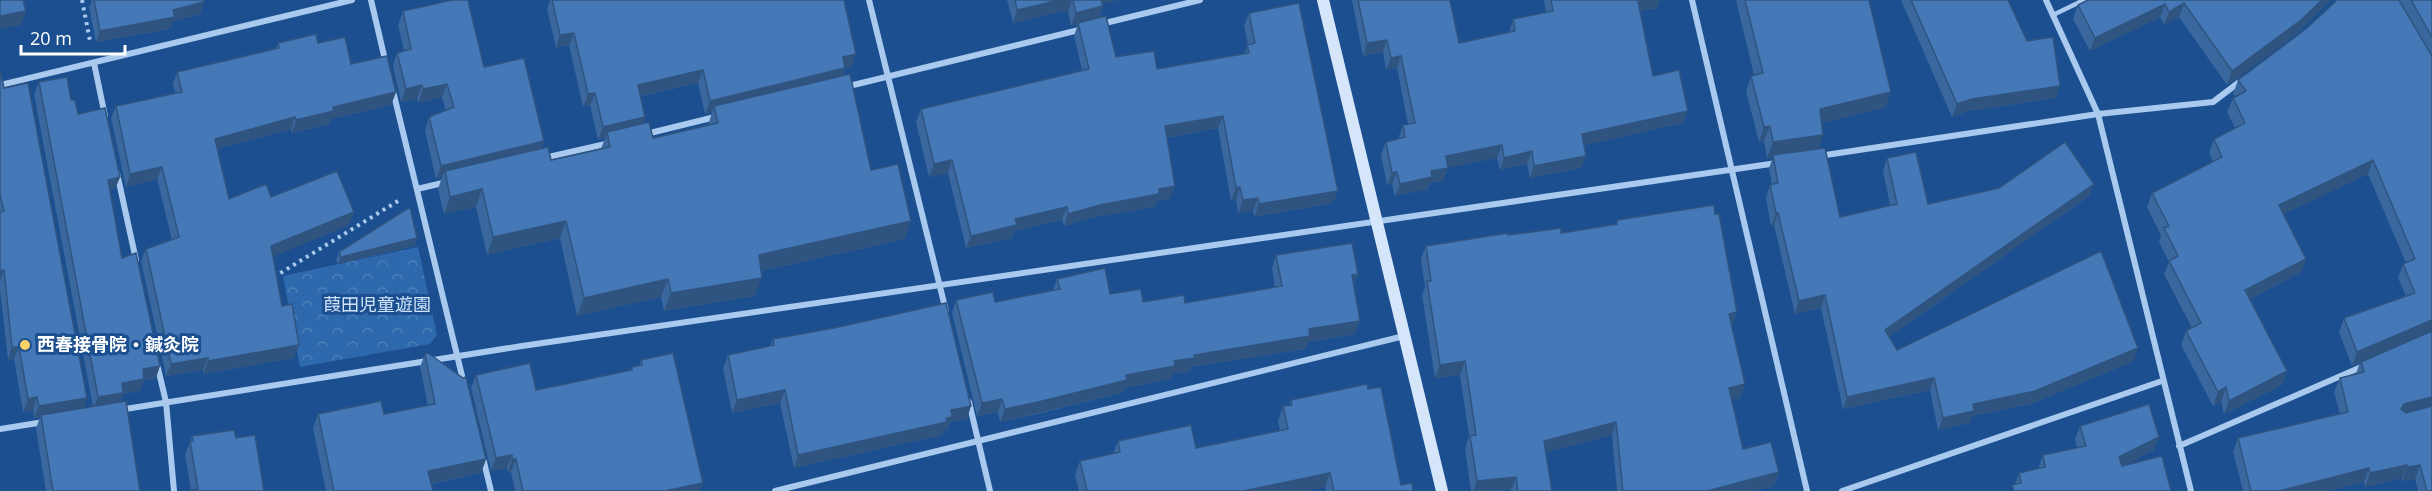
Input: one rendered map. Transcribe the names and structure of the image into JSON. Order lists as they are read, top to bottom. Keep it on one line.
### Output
{"parks":["葭田児童遊園"],"places":["西春接骨院・鍼灸院"],"scale_bar":"20 m"}
